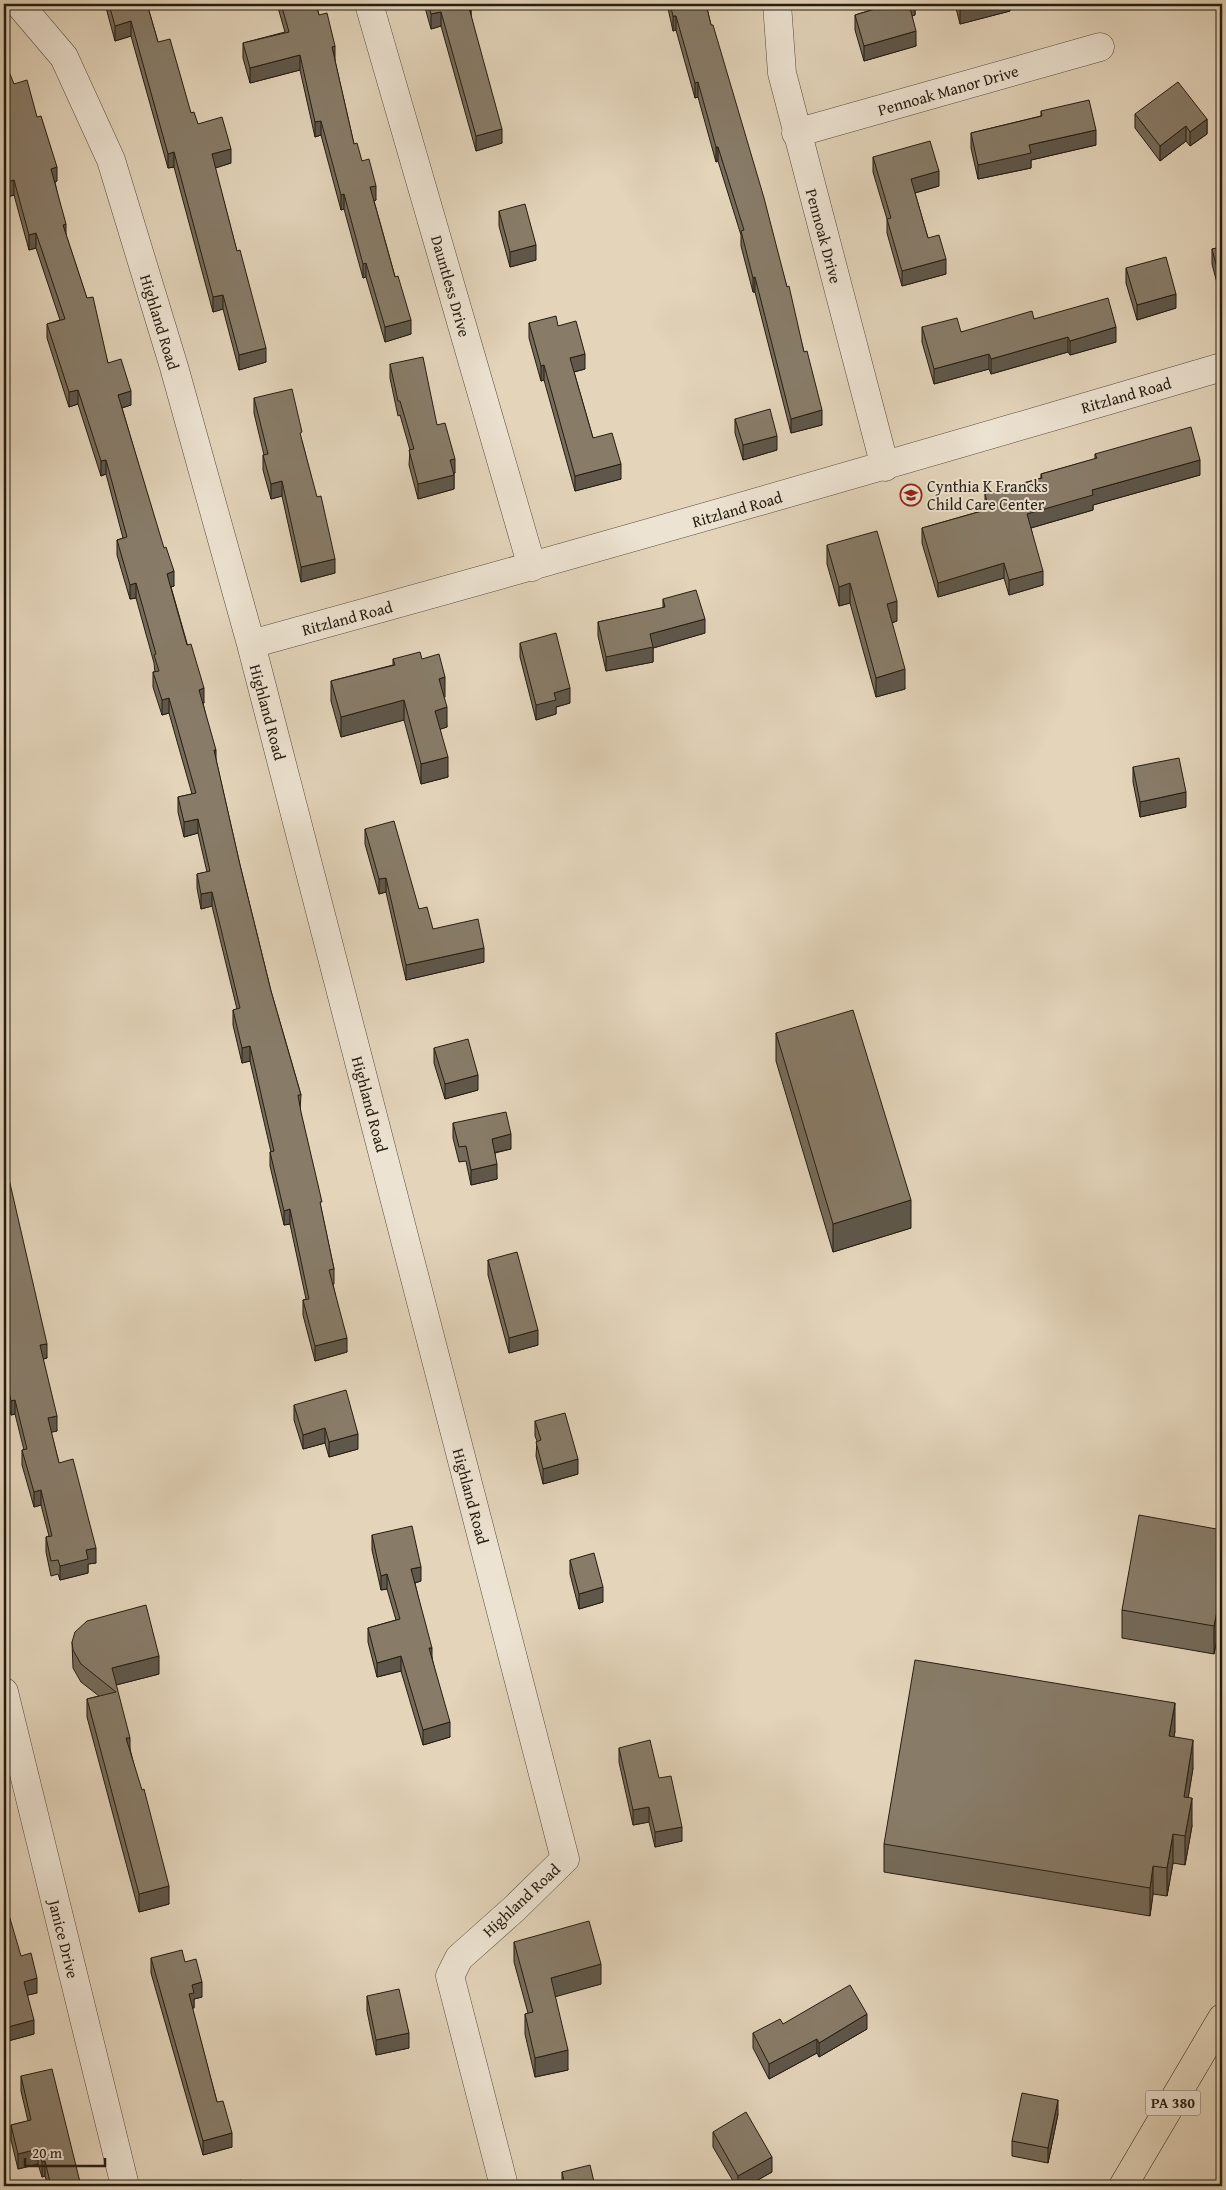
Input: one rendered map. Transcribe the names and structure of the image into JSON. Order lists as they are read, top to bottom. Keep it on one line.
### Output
{"streets":{"main road":["PA 380"],"street":["Pennoak Manor Drive","Pennoak Drive","Dauntless Drive","Highland Road","Ritzland Road","Janice Drive"]},"crossings":[["Pennoak Manor Drive","Pennoak Drive"],["Pennoak Drive","Ritzland Road"],["Dauntless Drive","Ritzland Road"],["Highland Road","Ritzland Road"]],"places":{"school or university":["Cynthia K Francks Child Care Center"]},"scale_bar":"20 m"}
